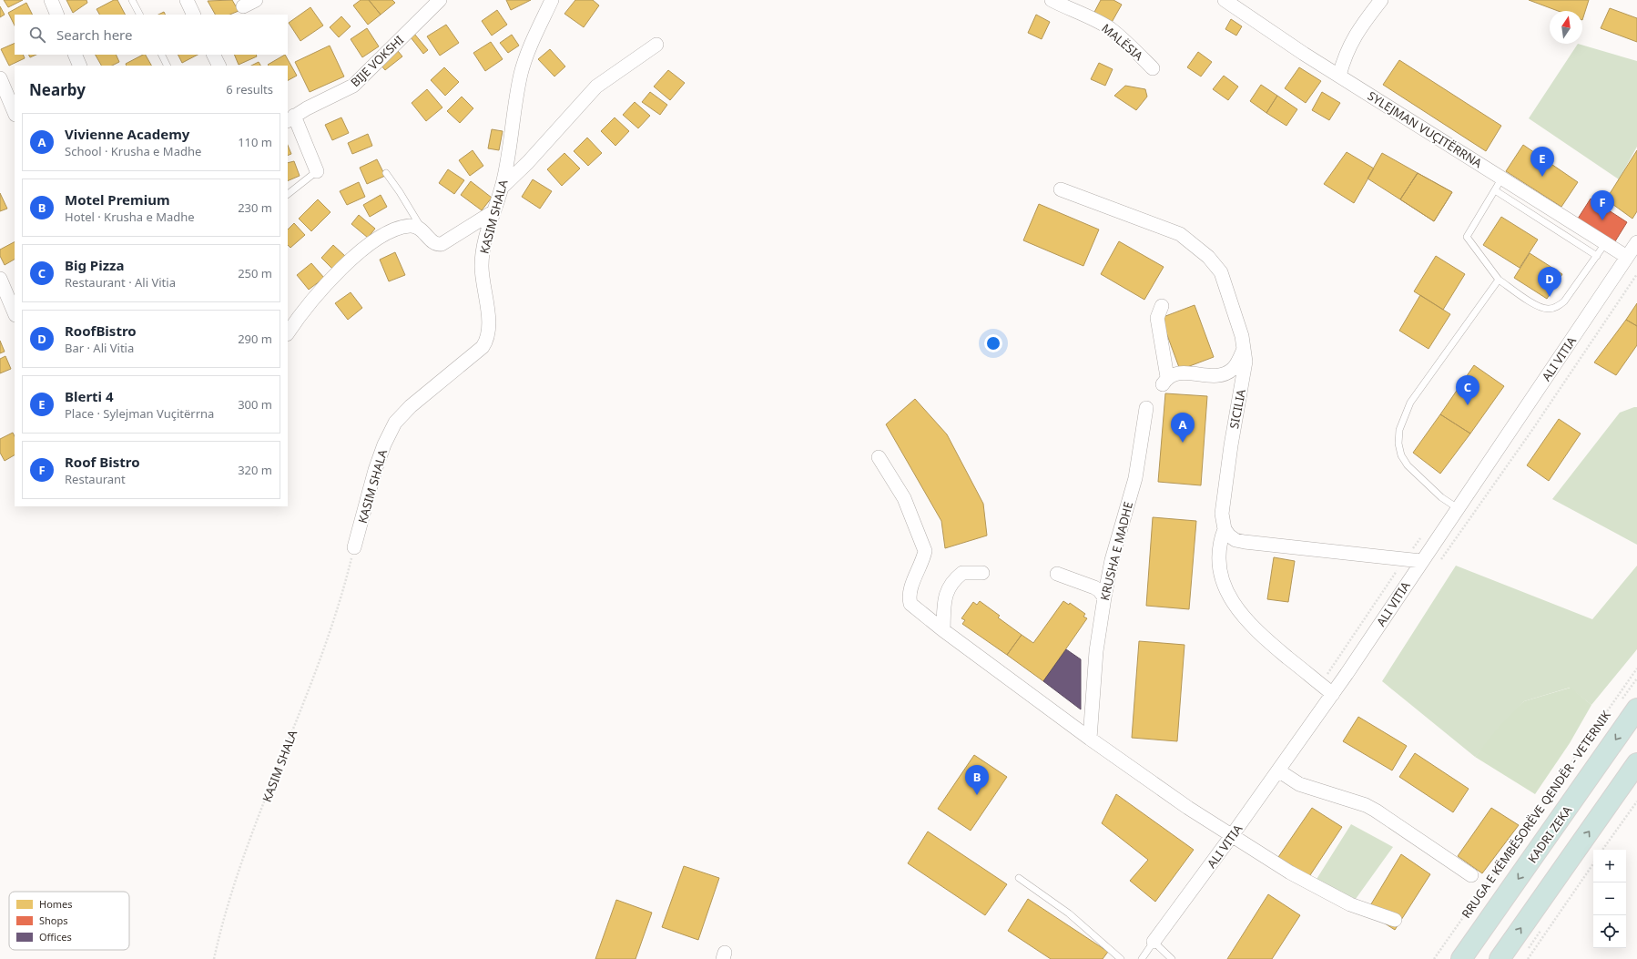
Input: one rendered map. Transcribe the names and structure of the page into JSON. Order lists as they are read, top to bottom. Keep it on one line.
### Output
{"streets":{"highway":["KADRI ZEKA"],"street":["MALËSIA","BIJE VOKSHI","SYLEJMAN VUÇITËRRNA","KASIM SHALA","ALI VITIA","SICILIA","KRUSHA E MADHE"],"path":["RRUGA E KËMBËSORËVE QENDËR - VETERNIK"]},"crossings":[["SYLEJMAN VUÇITËRRNA","ALI VITIA"]],"legend":["Homes","Shops","Offices"],"north":"top","page":{"search":"Search here","heading":["Nearby","6 results"],"list":[{"mark":"A","name":"Vivienne Academy","note":"School · Krusha e Madhe","value":"110 m"},{"mark":"B","name":"Motel Premium","note":"Hotel · Krusha e Madhe","value":"230 m"},{"mark":"C","name":"Big Pizza","note":"Restaurant · Ali Vitia","value":"250 m"},{"mark":"D","name":"RoofBistro","note":"Bar · Ali Vitia","value":"290 m"},{"mark":"E","name":"Blerti 4","note":"Place · Sylejman Vuçitërrna","value":"300 m"},{"mark":"F","name":"Roof Bistro","note":"Restaurant","value":"320 m"}],"pins":["E","F","D","C","A","B"],"map_buttons":["+","−"]}}
